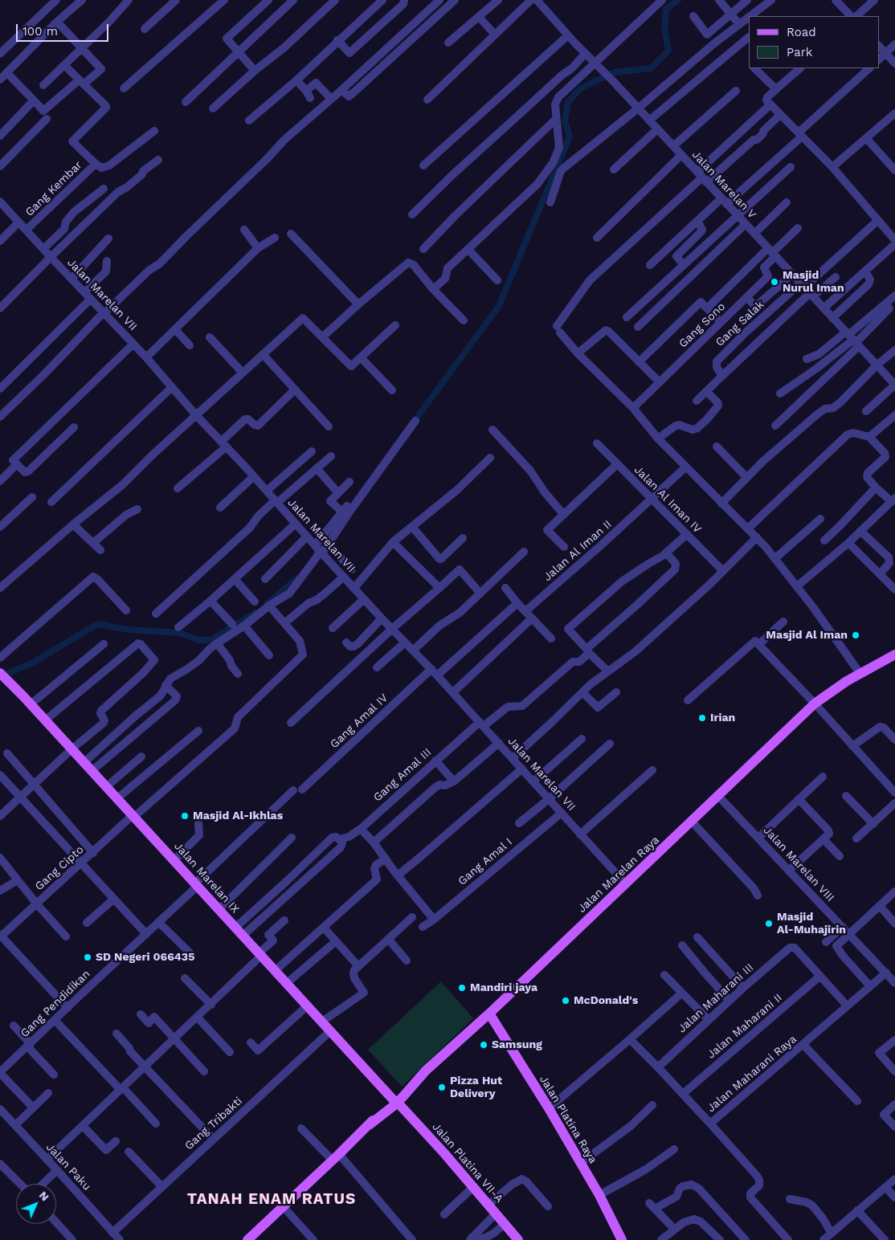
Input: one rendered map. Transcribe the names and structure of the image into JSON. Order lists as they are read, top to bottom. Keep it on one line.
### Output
{"streets":{"main road":["Jalan Marelan Raya","Jalan Marelan IX","Jalan Platina Raya","Jalan Platina VII-A"],"street":["Jalan Marelan V","Gang Kembar","Jalan Marelan VII","Gang Salak","Gang Sono","Jalan Al Iman IV","Jalan Al Iman II","Gang Amal IV","Gang Amal III","Gang Amal I","Jalan Marelan VIII","Gang Cipto","Jalan Maharani III","Gang Pendidikan","Jalan Maharani II","Jalan Maharani Raya","Gang Tribakti","Jalan Paku"]},"crossings":[["Jalan Marelan V","Gang Salak"],["Jalan Marelan V","Gang Sono"],["Gang Kembar","Jalan Marelan VII"],["Jalan Marelan VII","Gang Amal IV"],["Jalan Marelan VII","Gang Amal III"],["Jalan Marelan VII","Gang Amal I"],["Jalan Marelan VII","Jalan Marelan Raya"],["Jalan Al Iman IV","Jalan Al Iman II"],["Gang Amal IV","Jalan Marelan IX"],["Gang Amal IV","Gang Pendidikan"],["Gang Amal III","Jalan Marelan IX"],["Jalan Marelan VIII","Jalan Marelan Raya"],["Jalan Marelan VIII","Jalan Maharani Raya"],["Gang Cipto","Jalan Marelan IX"],["Jalan Marelan Raya","Jalan Marelan IX"],["Jalan Marelan Raya","Jalan Platina Raya"],["Jalan Marelan Raya","Jalan Platina VII-A"],["Jalan Marelan IX","Gang Pendidikan"],["Jalan Marelan IX","Gang Tribakti"],["Jalan Marelan IX","Jalan Platina VII-A"],["Jalan Maharani III","Jalan Maharani II"],["Jalan Maharani III","Jalan Maharani Raya"],["Jalan Maharani II","Jalan Maharani Raya"],["Gang Tribakti","Jalan Paku"]],"districts":["TANAH ENAM RATUS"],"places":["Masjid Nurul Iman","Masjid Al Iman","Irian","Masjid Al-Ikhlas","Masjid Al-Muhajirin","SD Negeri 066435","Mandiri jaya","McDonald's","Samsung","Pizza Hut Delivery"],"legend":["Road","Park"],"scale_bar":"100 m","north":"top right"}
